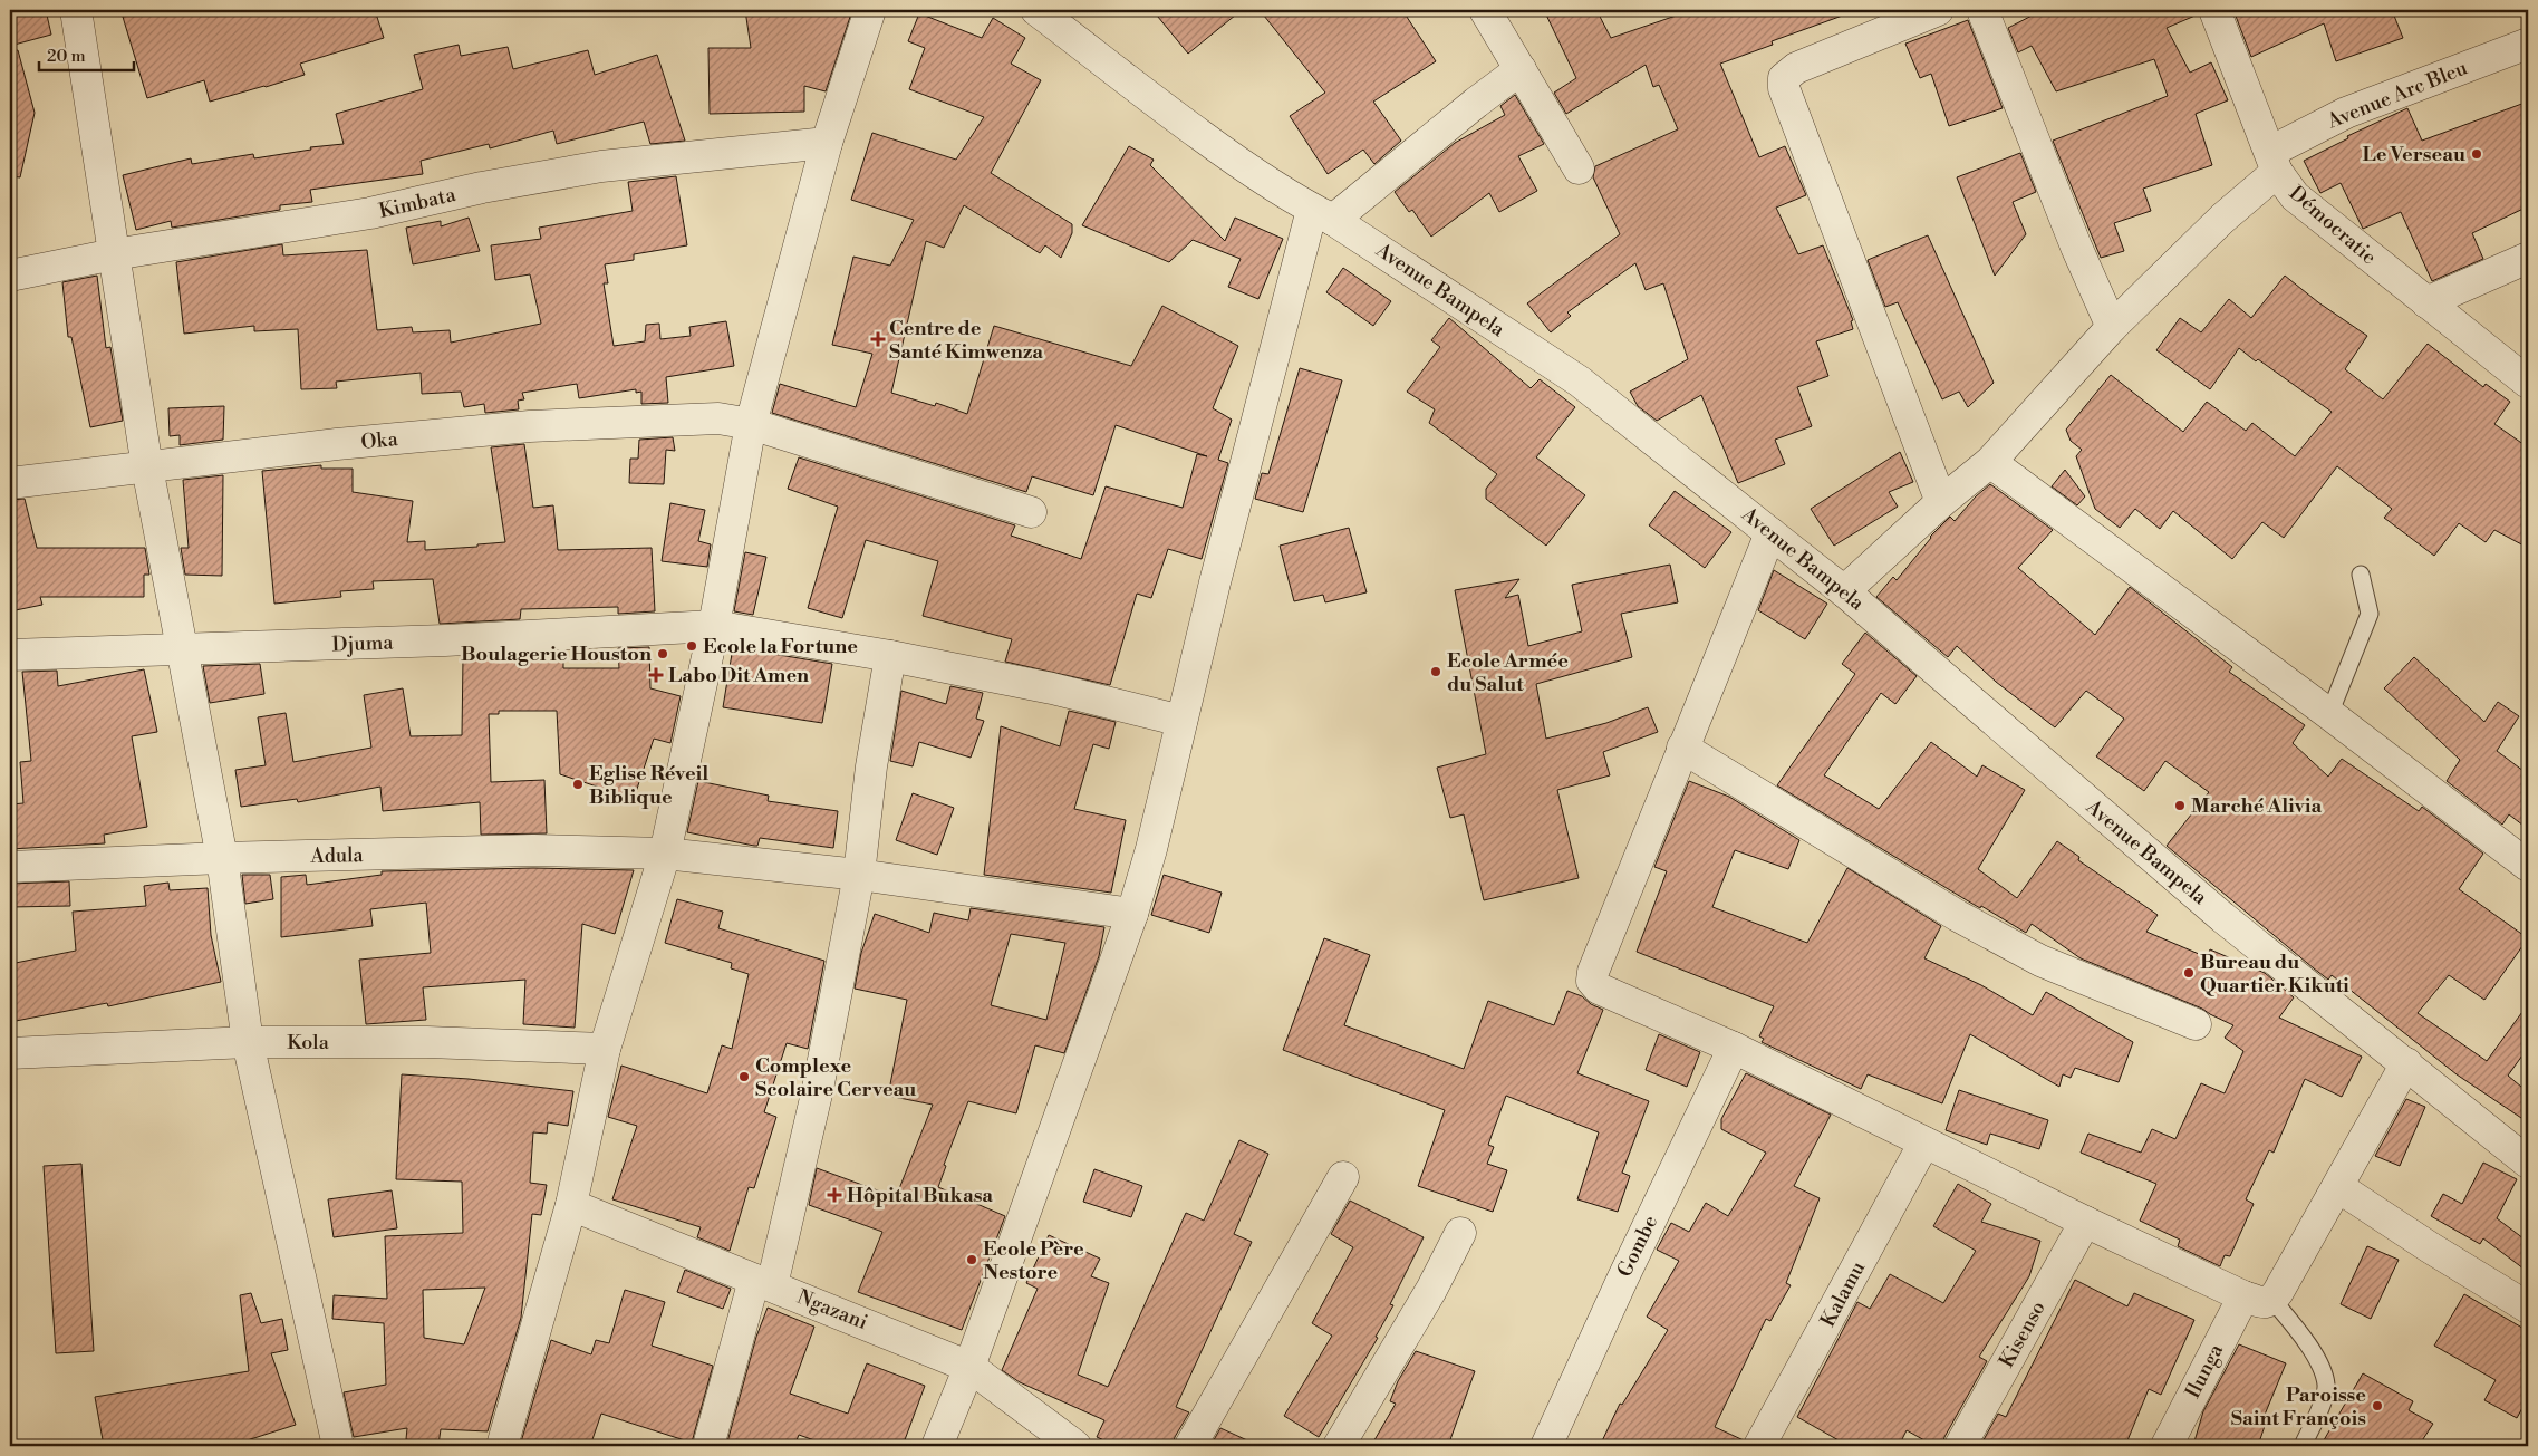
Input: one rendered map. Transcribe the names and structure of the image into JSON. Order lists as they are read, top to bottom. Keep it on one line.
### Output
{"streets":{"street":["Avenue Arc Bleu","Kimbata","Démocratie","Avenue Bampela","Oka","Djuma","Adula","Kola","Gombe","Kalamu","Ngazani","Kisenso","Ilunga"]},"crossings":[["Avenue Arc Bleu","Démocratie"],["Avenue Arc Bleu","Avenue Bampela"],["Avenue Bampela","Ilunga"]],"places":{"other":["Le Verseau","Ecole la Fortune","Boulagerie Houston","Ecole Armée du Salut","Eglise Réveil Biblique","Marché Alivia","Bureau du Quartier Kikuti","Complexe Scolaire Cerveau","Ecole Père Nestore","Paroisse Saint François"],"health":["Centre de Santé Kimwenza","Labo Dit Amen","Hôpital Bukasa"]},"scale_bar":"20 m"}
